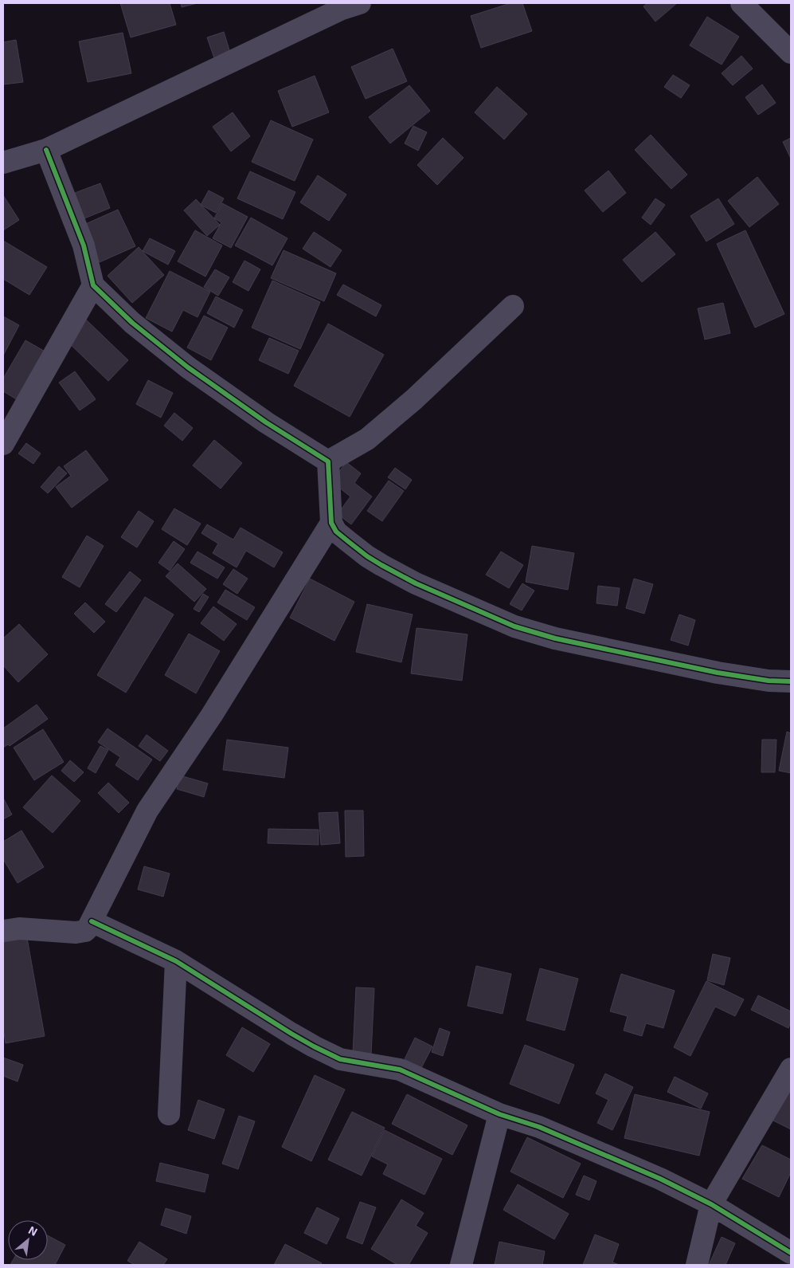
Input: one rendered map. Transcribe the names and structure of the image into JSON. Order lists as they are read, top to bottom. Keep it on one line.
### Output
{"north":"top right"}
